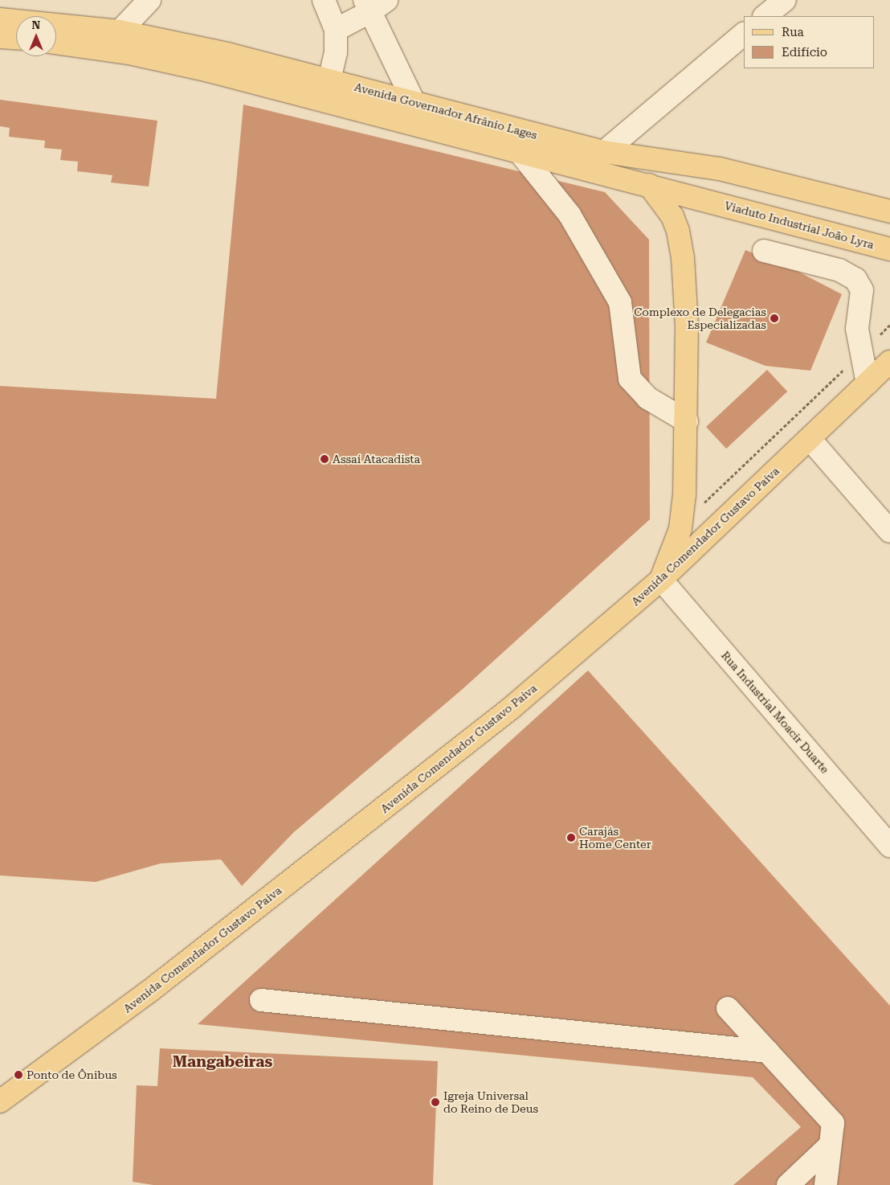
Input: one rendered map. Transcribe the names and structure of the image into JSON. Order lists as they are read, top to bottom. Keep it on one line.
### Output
{"streets":{"main road":["Avenida Governador Afrânio Lages","Viaduto Industrial João Lyra","Avenida Comendador Gustavo Paiva"],"street":["Rua Industrial Moacir Duarte"]},"crossings":[["Avenida Governador Afrânio Lages","Viaduto Industrial João Lyra"],["Avenida Comendador Gustavo Paiva","Rua Industrial Moacir Duarte"]],"districts":["Mangabeiras"],"places":["Complexo de Delegacias Especializadas","Assaí Atacadista","Carajás Home Center","Ponto de Ônibus","Igreja Universal do Reino de Deus"],"legend":["Rua","Edifício"],"north":"top"}
